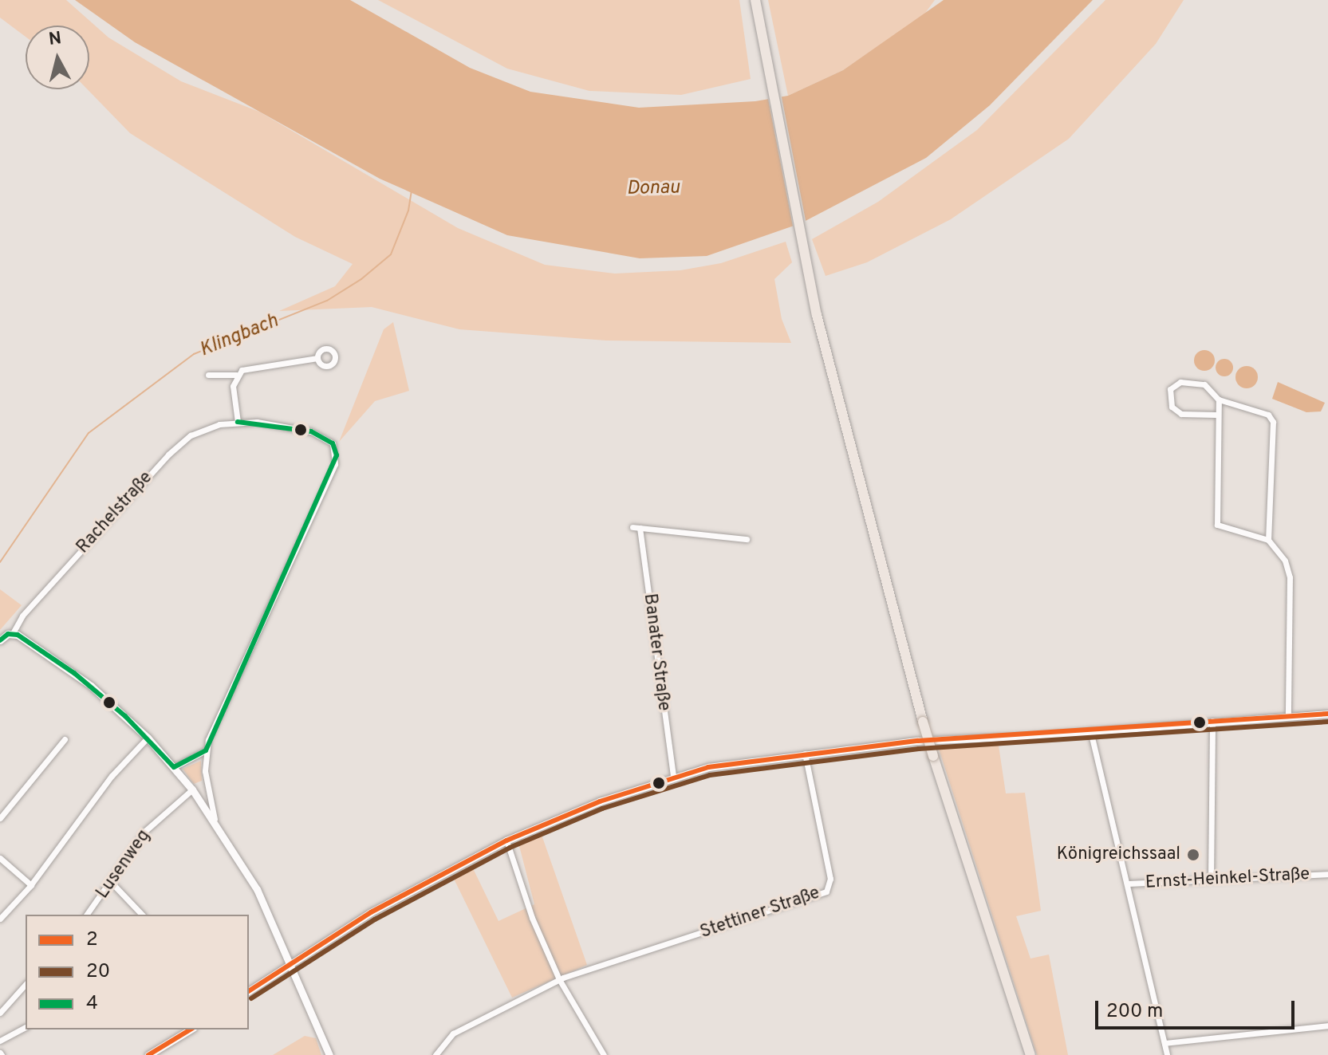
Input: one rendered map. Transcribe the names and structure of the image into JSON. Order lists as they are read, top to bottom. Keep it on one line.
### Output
{"streets":{"street":["Rachelstraße","Banater Straße","Lusenweg","Ernst-Heinkel-Straße","Stettiner Straße"]},"water":["Donau","Klingbach"],"places":["Königreichssaal"],"lines":["transit line 4","transit line 2","transit line 20"],"legend":["2","20","4"],"scale_bar":"200 m","north":"top"}
